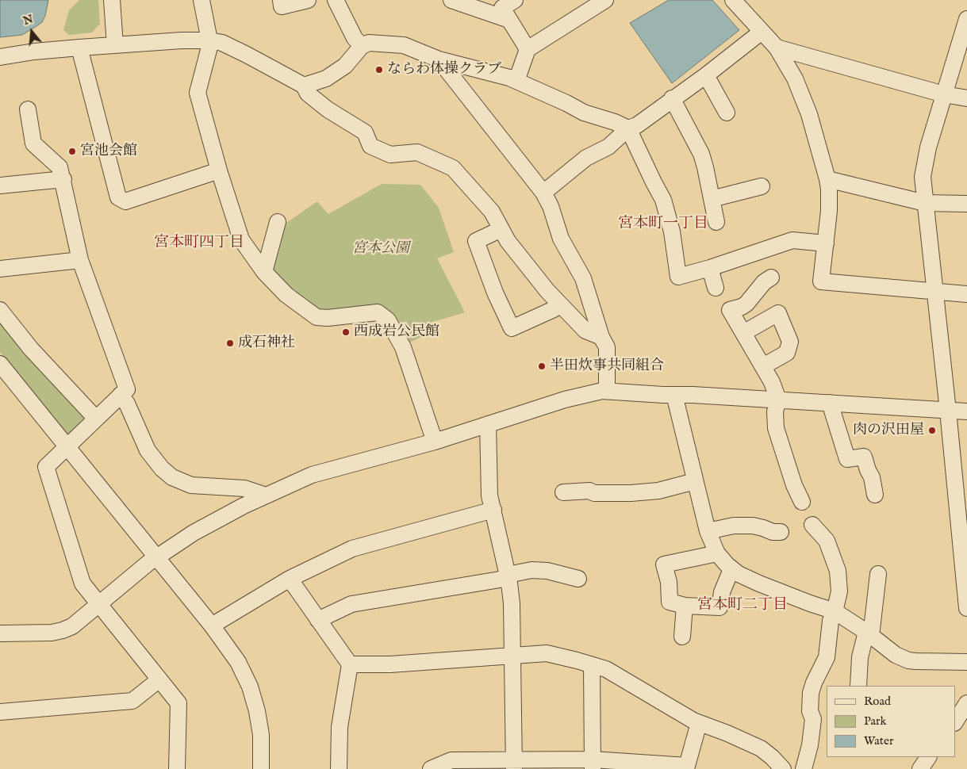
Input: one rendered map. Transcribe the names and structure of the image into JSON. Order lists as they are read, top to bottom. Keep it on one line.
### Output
{"districts":["宮本町一丁目","宮本町四丁目","宮本町二丁目"],"parks":["宮本公園"],"places":["ならわ体操クラブ","宮池会館","西成岩公民館","成石神社","半田炊事共同組合","肉の沢田屋"],"legend":["Road","Park","Water"],"north":"top"}
